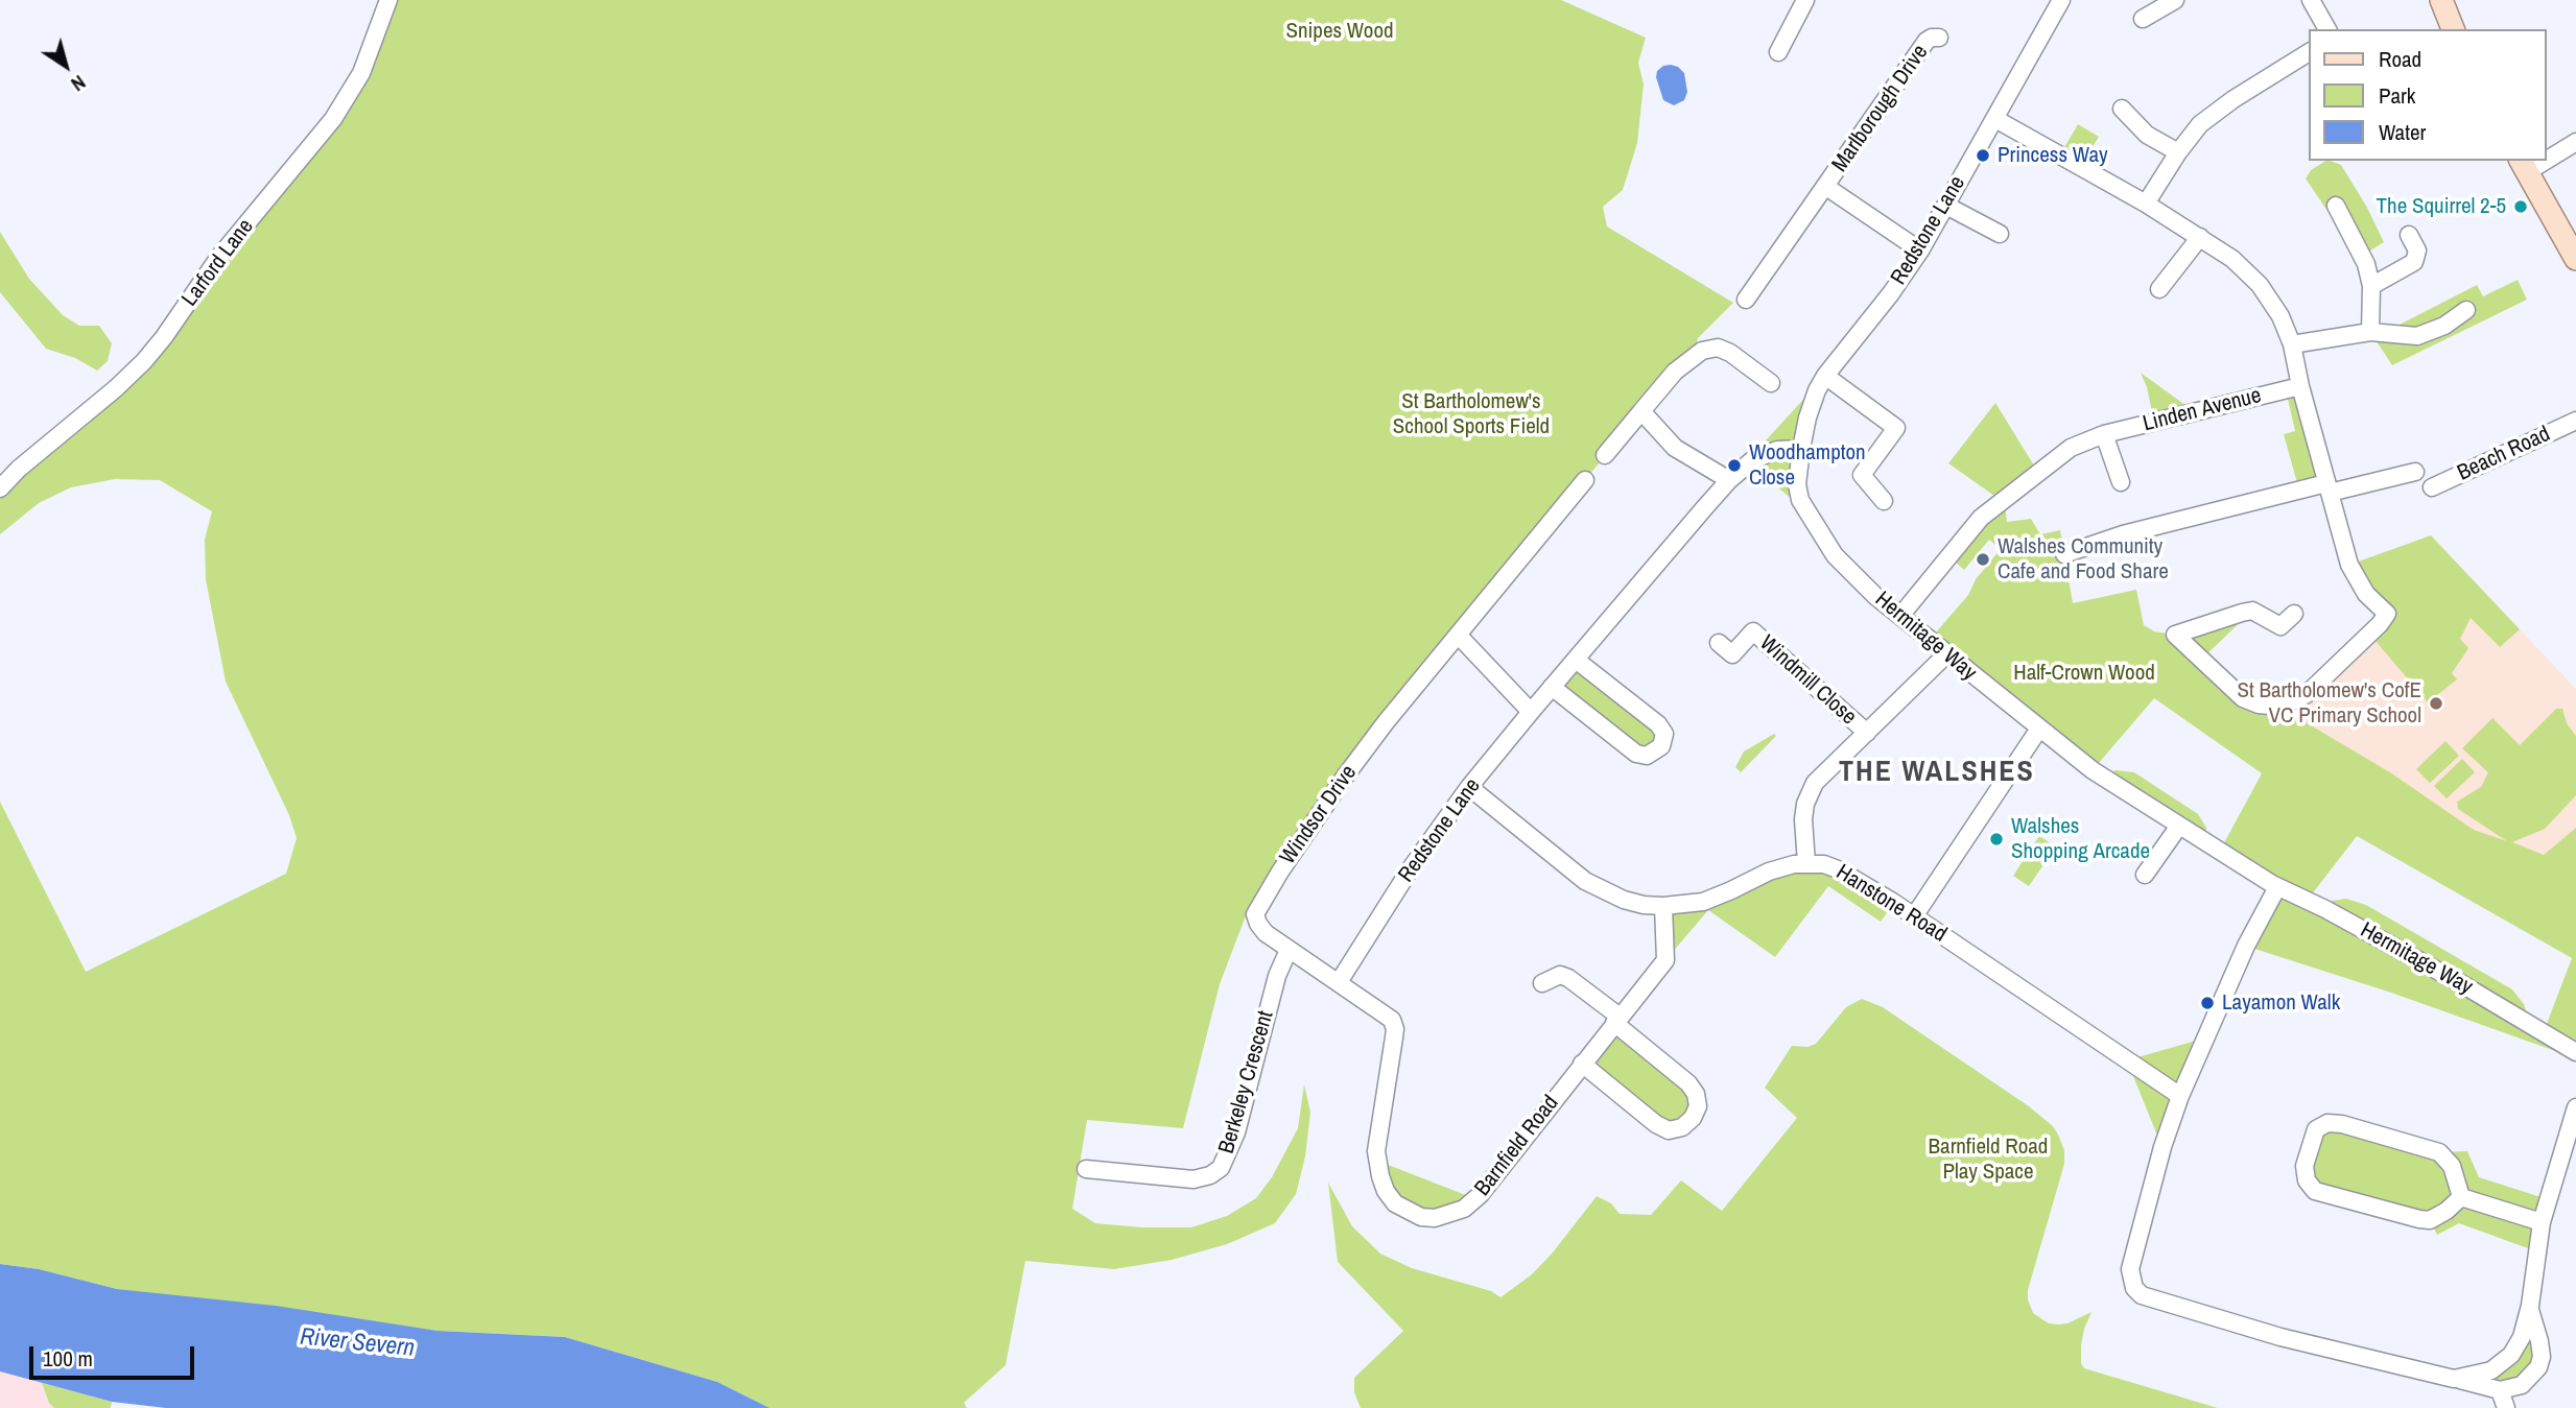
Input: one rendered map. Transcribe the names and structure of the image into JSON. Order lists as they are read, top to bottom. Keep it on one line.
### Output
{"streets":{"street":["Marlborough Drive","Redstone Lane","Larford Lane","Linden Avenue","Beach Road","Hermitage Way","Windmill Close","Windsor Drive","Hanstone Road","Berkeley Crescent","Barnfield Road"]},"crossings":[["Marlborough Drive","Redstone Lane"],["Redstone Lane","Hermitage Way"],["Redstone Lane","Windsor Drive"],["Redstone Lane","Hanstone Road"],["Redstone Lane","Barnfield Road"],["Linden Avenue","Hermitage Way"],["Windsor Drive","Berkeley Crescent"],["Windsor Drive","Barnfield Road"],["Hanstone Road","Barnfield Road"]],"districts":["THE WALSHES"],"water":["River Severn"],"parks":["Snipes Wood","St Bartholomew's School Sports Field","Half-Crown Wood","Barnfield Road Play Space"],"places":["Princess Way","The Squirrel 2-5","Woodhampton Close","Walshes Community Cafe and Food Share","St Bartholomew's CofE VC Primary School","Walshes Shopping Arcade","Layamon Walk"],"legend":["Road","Park","Water"],"scale_bar":"100 m","north":"bottom right"}
